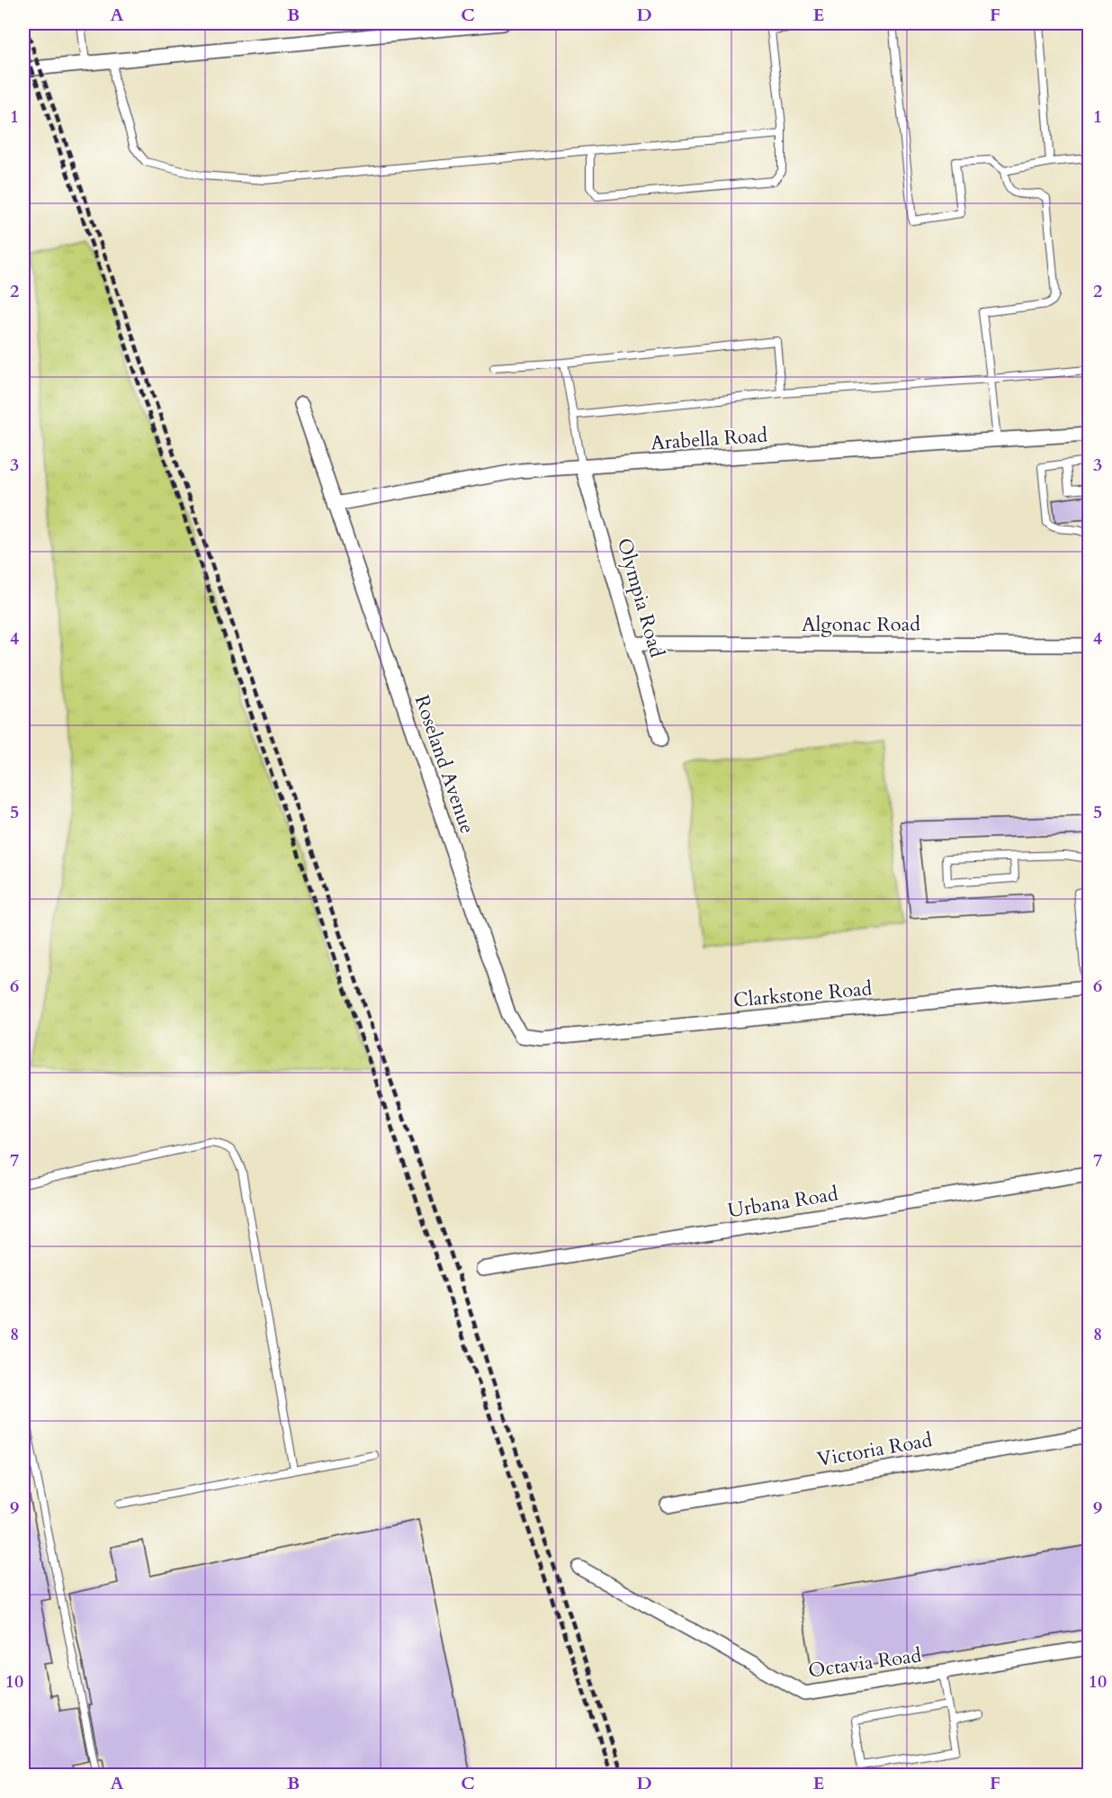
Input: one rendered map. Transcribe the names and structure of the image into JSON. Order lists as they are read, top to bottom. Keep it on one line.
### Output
{"streets":{"street":["Arabella Road","Olympia Road","Algonac Road","Roseland Avenue","Clarkstone Road","Urbana Road","Victoria Road","Octavia Road"]},"crossings":[["Arabella Road","Olympia Road"],["Arabella Road","Roseland Avenue"],["Olympia Road","Algonac Road"],["Roseland Avenue","Clarkstone Road"]],"grid":{"columns":["A","B","C","D","E","F"],"rows":["1","2","3","4","5","6","7","8","9","10"]}}
